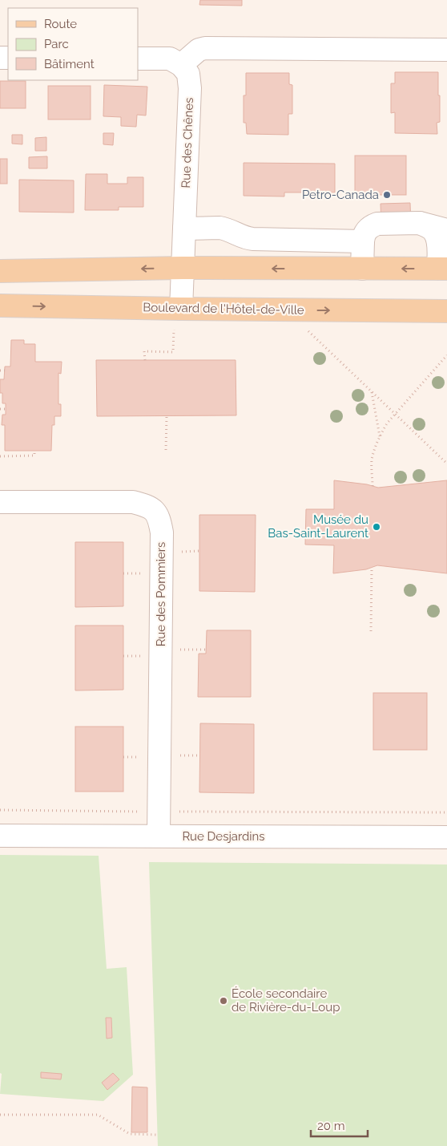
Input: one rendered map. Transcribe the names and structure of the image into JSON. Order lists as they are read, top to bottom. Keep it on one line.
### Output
{"streets":{"main road":["Boulevard de l'Hôtel-de-Ville"],"street":["Rue des Chênes","Rue des Pommiers","Rue Desjardins"]},"crossings":[["Rue des Chênes","Boulevard de l'Hôtel-de-Ville"],["Rue des Pommiers","Rue Desjardins"]],"places":["Petro-Canada","Musée du Bas-Saint-Laurent","École secondaire de Rivière-du-Loup"],"legend":["Route","Parc","Bâtiment"],"scale_bar":"20 m"}
